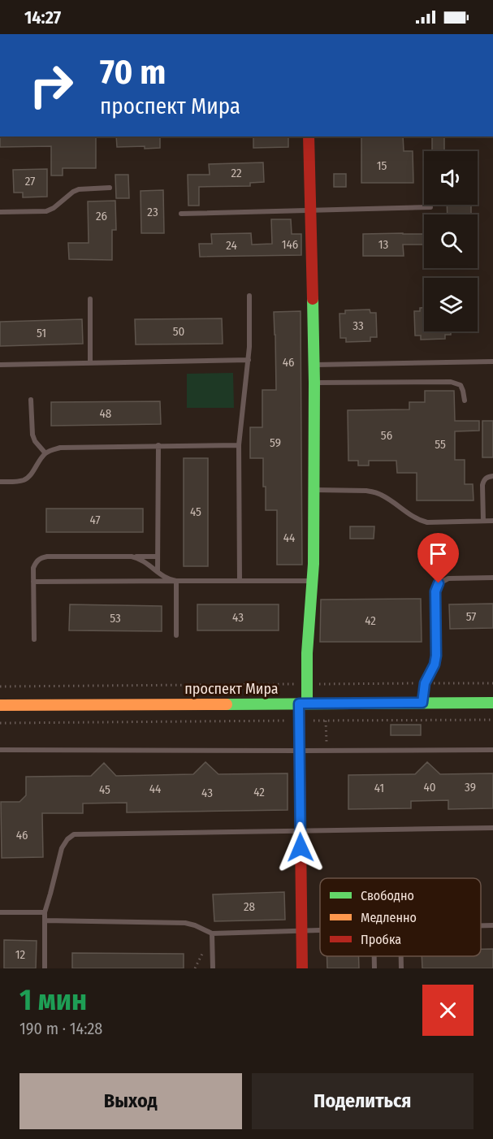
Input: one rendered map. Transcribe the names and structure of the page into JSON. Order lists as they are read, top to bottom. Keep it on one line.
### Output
{"streets":{"street":["проспект Мира"]},"house_numbers":["15","22","27","23","26","146","13","24","33","50","51","46","48","56","59","55","45","47","44","57","43","53","42","40","39","41","44","45","42","43","46","28","12"],"legend":["Свободно","Медленно","Пробка"],"page":{"status":"14:27","turn":["70 m","проспект Мира"],"heading":["1 мин","190 m · 14:28"],"buttons":["Выход","Поделиться"]}}
